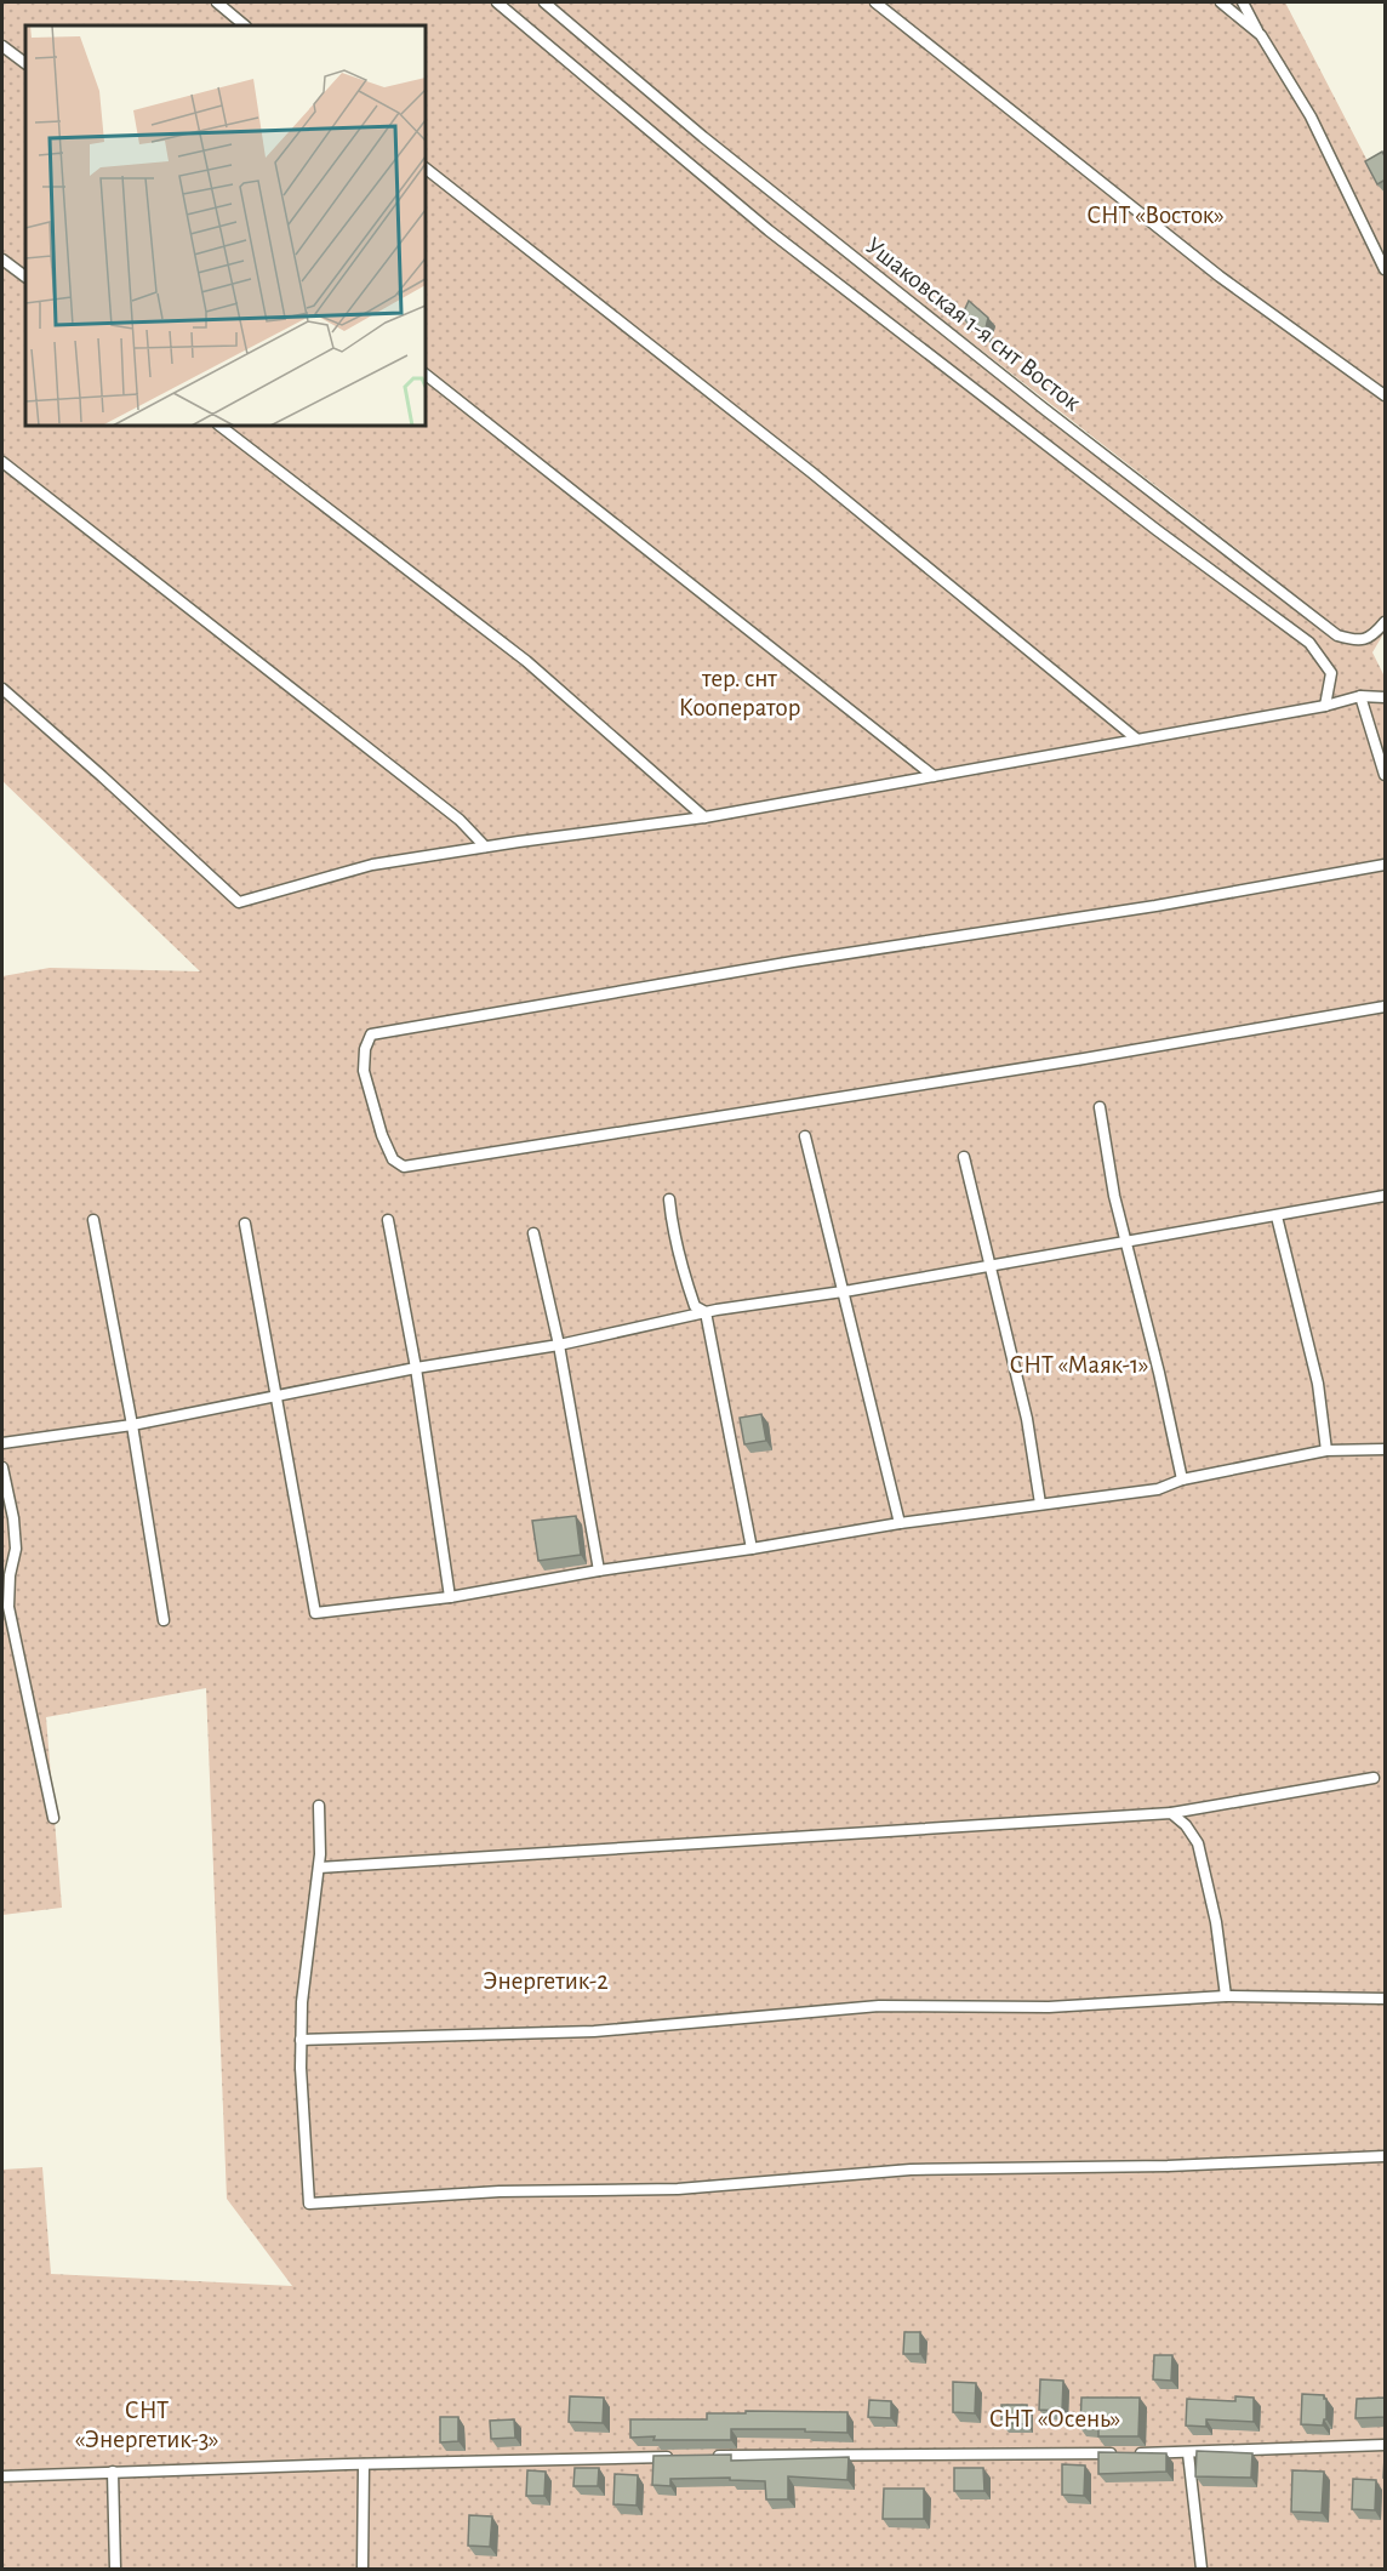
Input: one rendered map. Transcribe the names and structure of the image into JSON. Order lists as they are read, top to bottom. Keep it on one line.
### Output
{"streets":{"lane":["Ушаковская 1-я снт Восток"]},"parks":["СНТ «Восток»","тер. снт Кооператор","СНТ «Маяк-1»","Энергетик-2","СНТ «Энергетик-3»","СНТ «Осень»"]}
